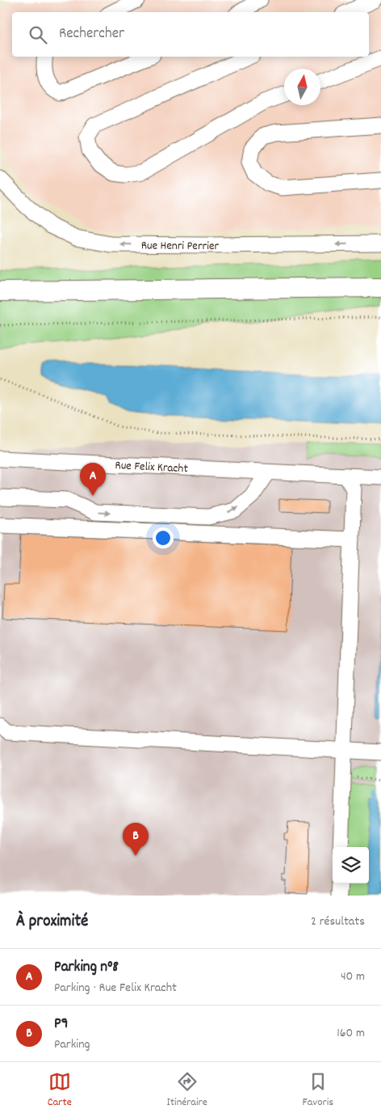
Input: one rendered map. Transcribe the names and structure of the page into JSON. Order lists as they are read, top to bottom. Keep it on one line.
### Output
{"streets":{"street":["Rue Henri Perrier","Rue Felix Kracht"]},"one_way":["Rue Henri Perrier"],"north":"top","page":{"search":"Rechercher","pins":["A","B"],"heading":["À proximité","2 résultats"],"list":[{"mark":"A","name":"Parking n°8","note":"Parking · Rue Felix Kracht","value":"40 m"},{"mark":"B","name":"P9","note":"Parking","value":"160 m"}],"nav":["Carte","Itinéraire","Favoris"]}}
